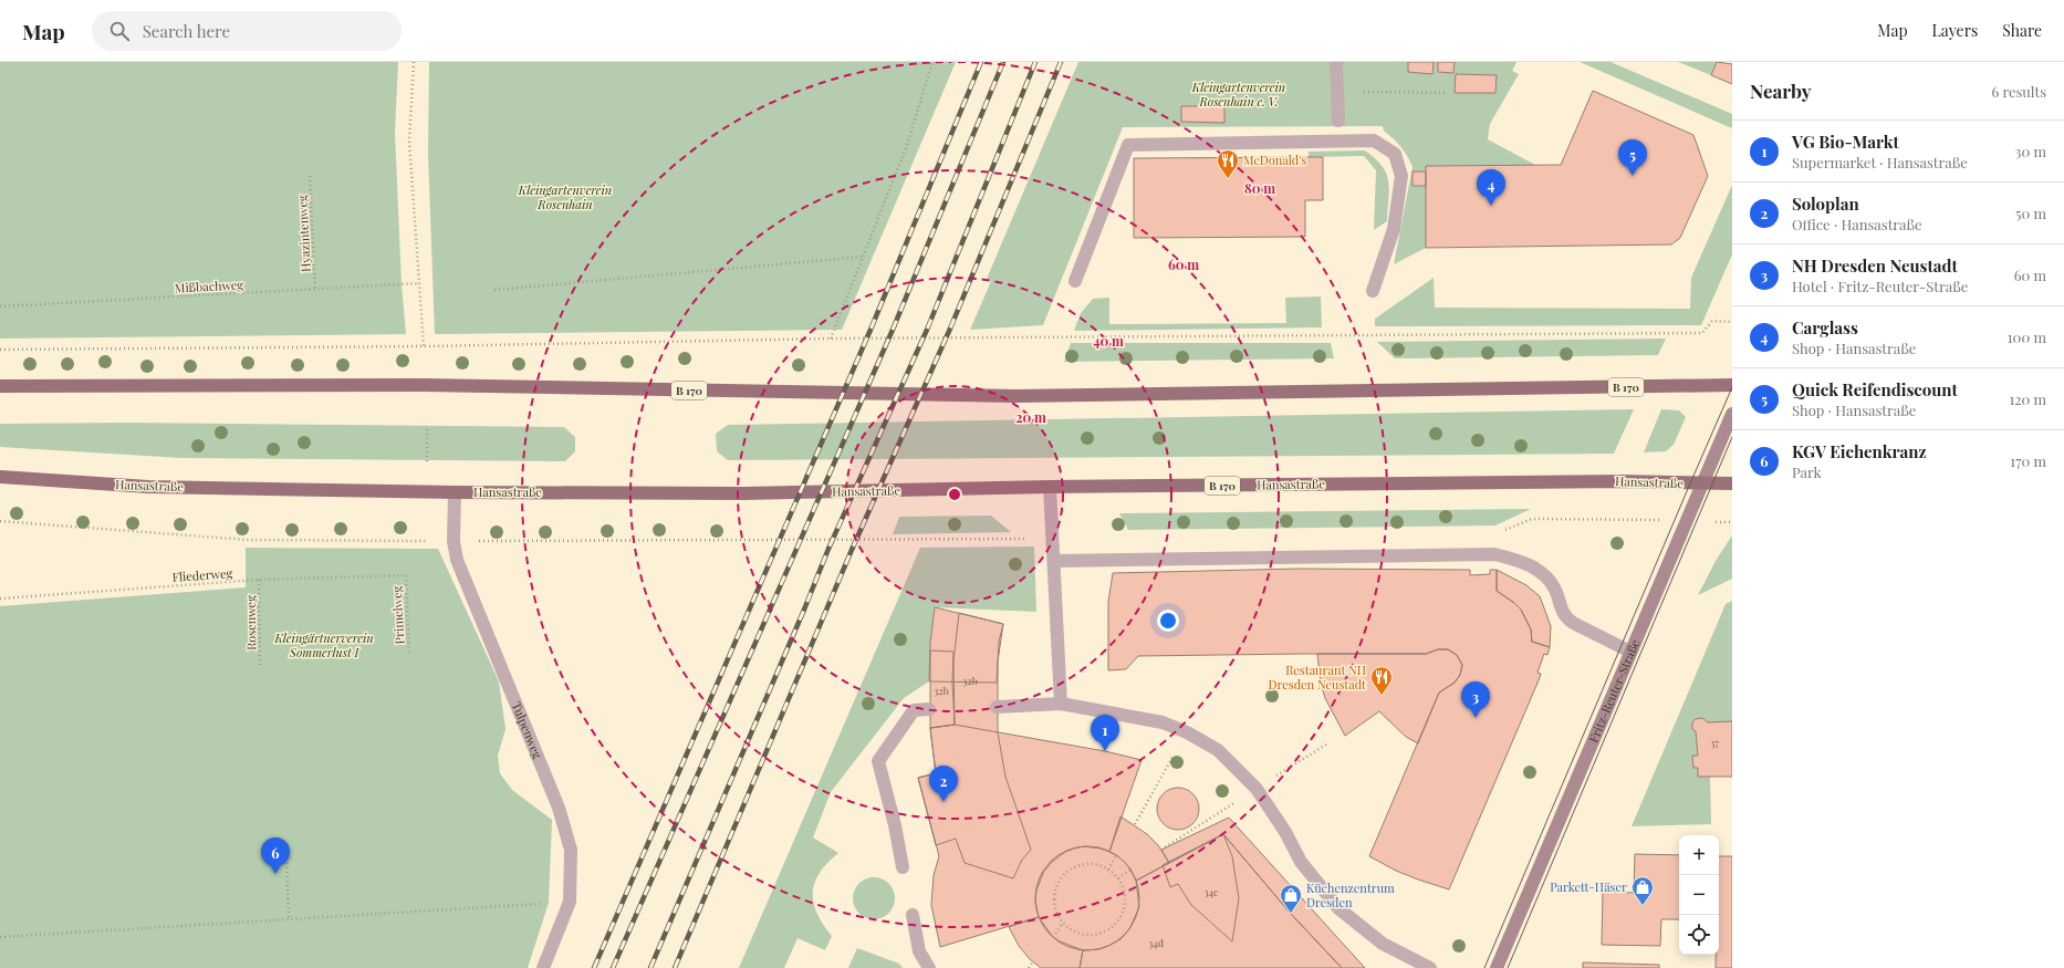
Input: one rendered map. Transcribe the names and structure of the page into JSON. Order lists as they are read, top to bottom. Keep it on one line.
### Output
{"streets":{"main road":["B 170","Hansastraße","Fritz-Reuter-Straße"],"lane":["Tulpenweg"],"path":["Hyazintenweg","Mißbachweg","Fliederweg","Primelweg","Rosenweg"]},"crossings":[["Hyazintenweg","Mißbachweg"],["Hansastraße","Fritz-Reuter-Straße"],["Hansastraße","Tulpenweg"],["Fliederweg","Primelweg"],["Fliederweg","Rosenweg"]],"parks":["Kleingartenverein Rosenhain e. V.","Kleingartenverein Rosenhain","Kleingärtnerverein Sommerlust I"],"places":{"restaurant":["McDonald's","Restaurant NH Dresden Neustadt"],"shop":["Parkett-Häser","Küchenzentrum Dresden"]},"house_numbers":["32b","32b","37","34c","34d"],"page":{"header":"Map","search":"Search here","nav":["Map","Layers","Share"],"heading":["Nearby","6 results"],"list":[{"mark":"1","name":"VG Bio-Markt","note":"Supermarket · Hansastraße","value":"30 m"},{"mark":"2","name":"Soloplan","note":"Office · Hansastraße","value":"50 m"},{"mark":"3","name":"NH Dresden Neustadt","note":"Hotel · Fritz-Reuter-Straße","value":"60 m"},{"mark":"4","name":"Carglass","note":"Shop · Hansastraße","value":"100 m"},{"mark":"5","name":"Quick Reifendiscount","note":"Shop · Hansastraße","value":"120 m"},{"mark":"6","name":"KGV Eichenkranz","note":"Park","value":"170 m"}],"pins":["5","4","3","1","2","6"],"map_buttons":["+","−"]},"rings":["80 m","60 m","40 m","20 m"]}
